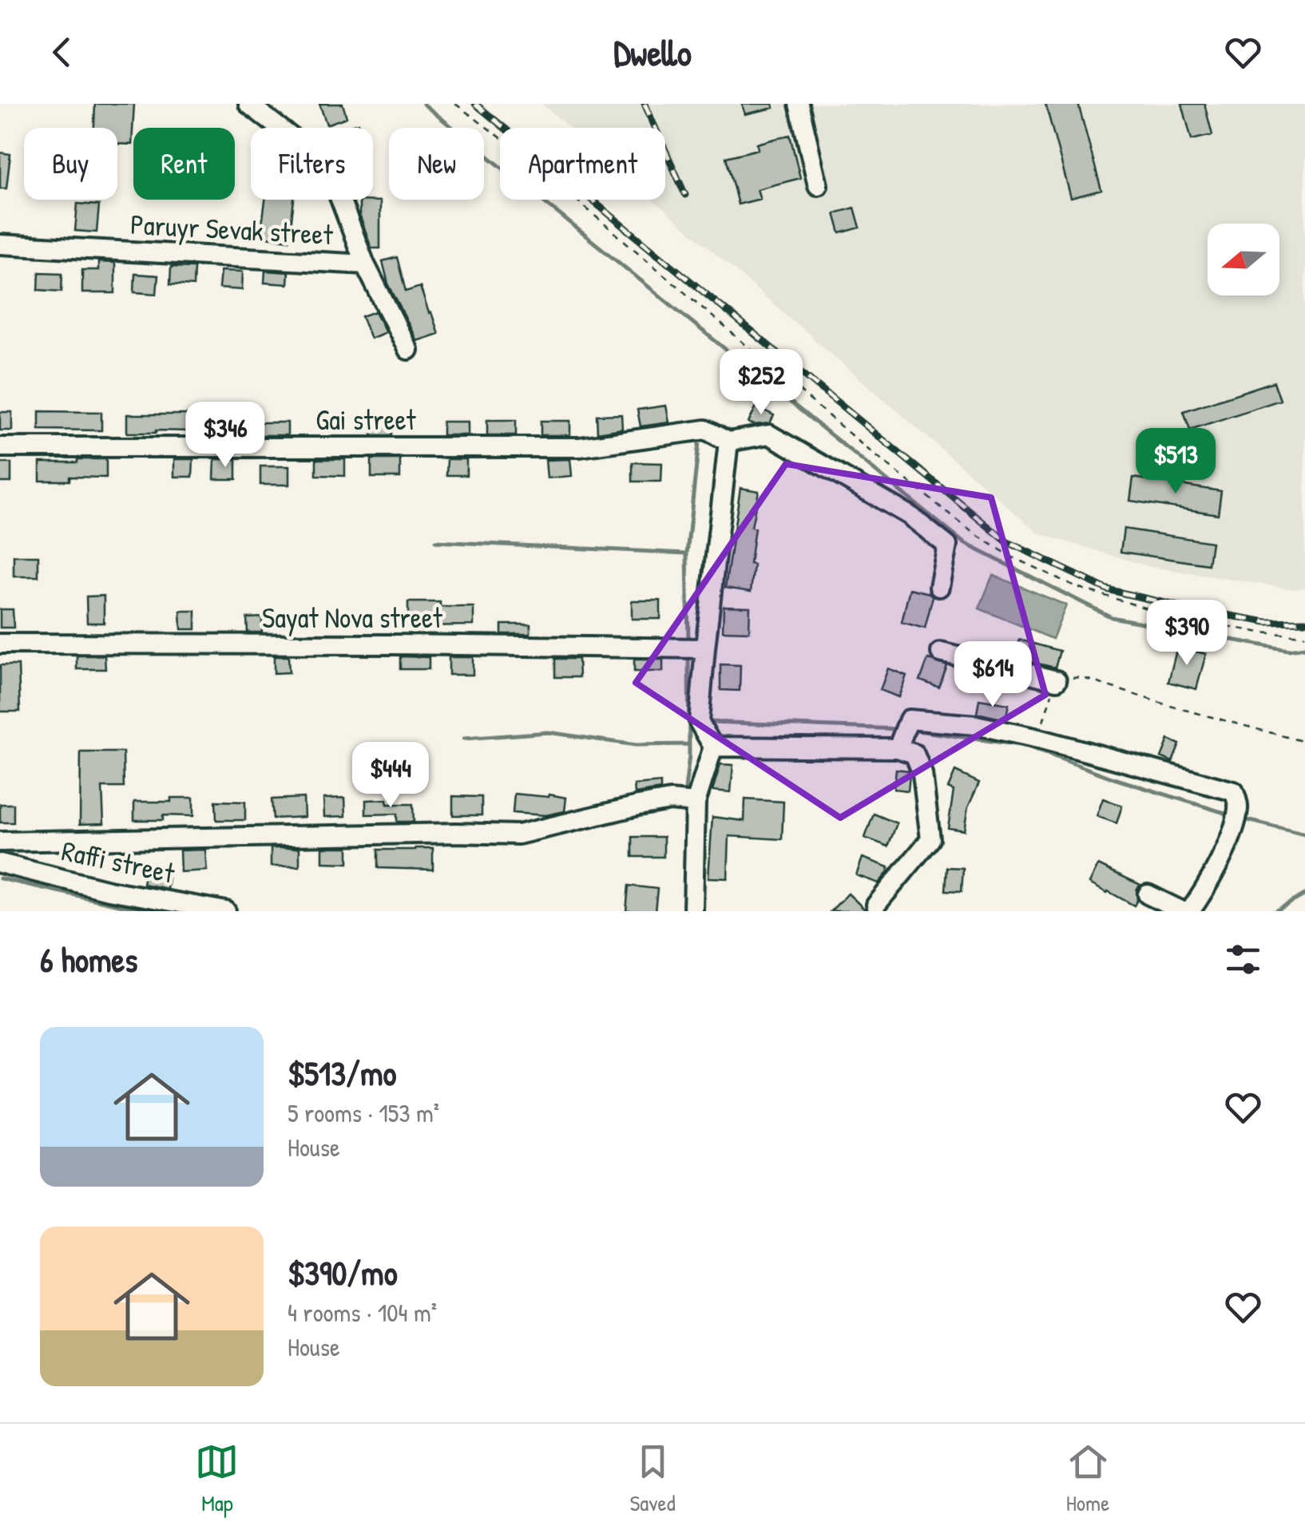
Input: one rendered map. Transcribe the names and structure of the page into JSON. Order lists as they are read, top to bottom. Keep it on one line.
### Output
{"streets":{"street":["Paruyr Sevak street","Gai street","Sayat Nova street","Raffi street"]},"north":"left","page":{"header":"Dwello","chip":["Buy","Rent","Filters","New","Apartment"],"price":["$252","$346","$513","$390","$614","$444"],"heading":"6 homes","list":[{"name":"$513/mo","note":"5 rooms · 153 m² · House"},{"name":"$390/mo","note":"4 rooms · 104 m² · House"}],"tabs":["Map","Saved","Home"]}}
